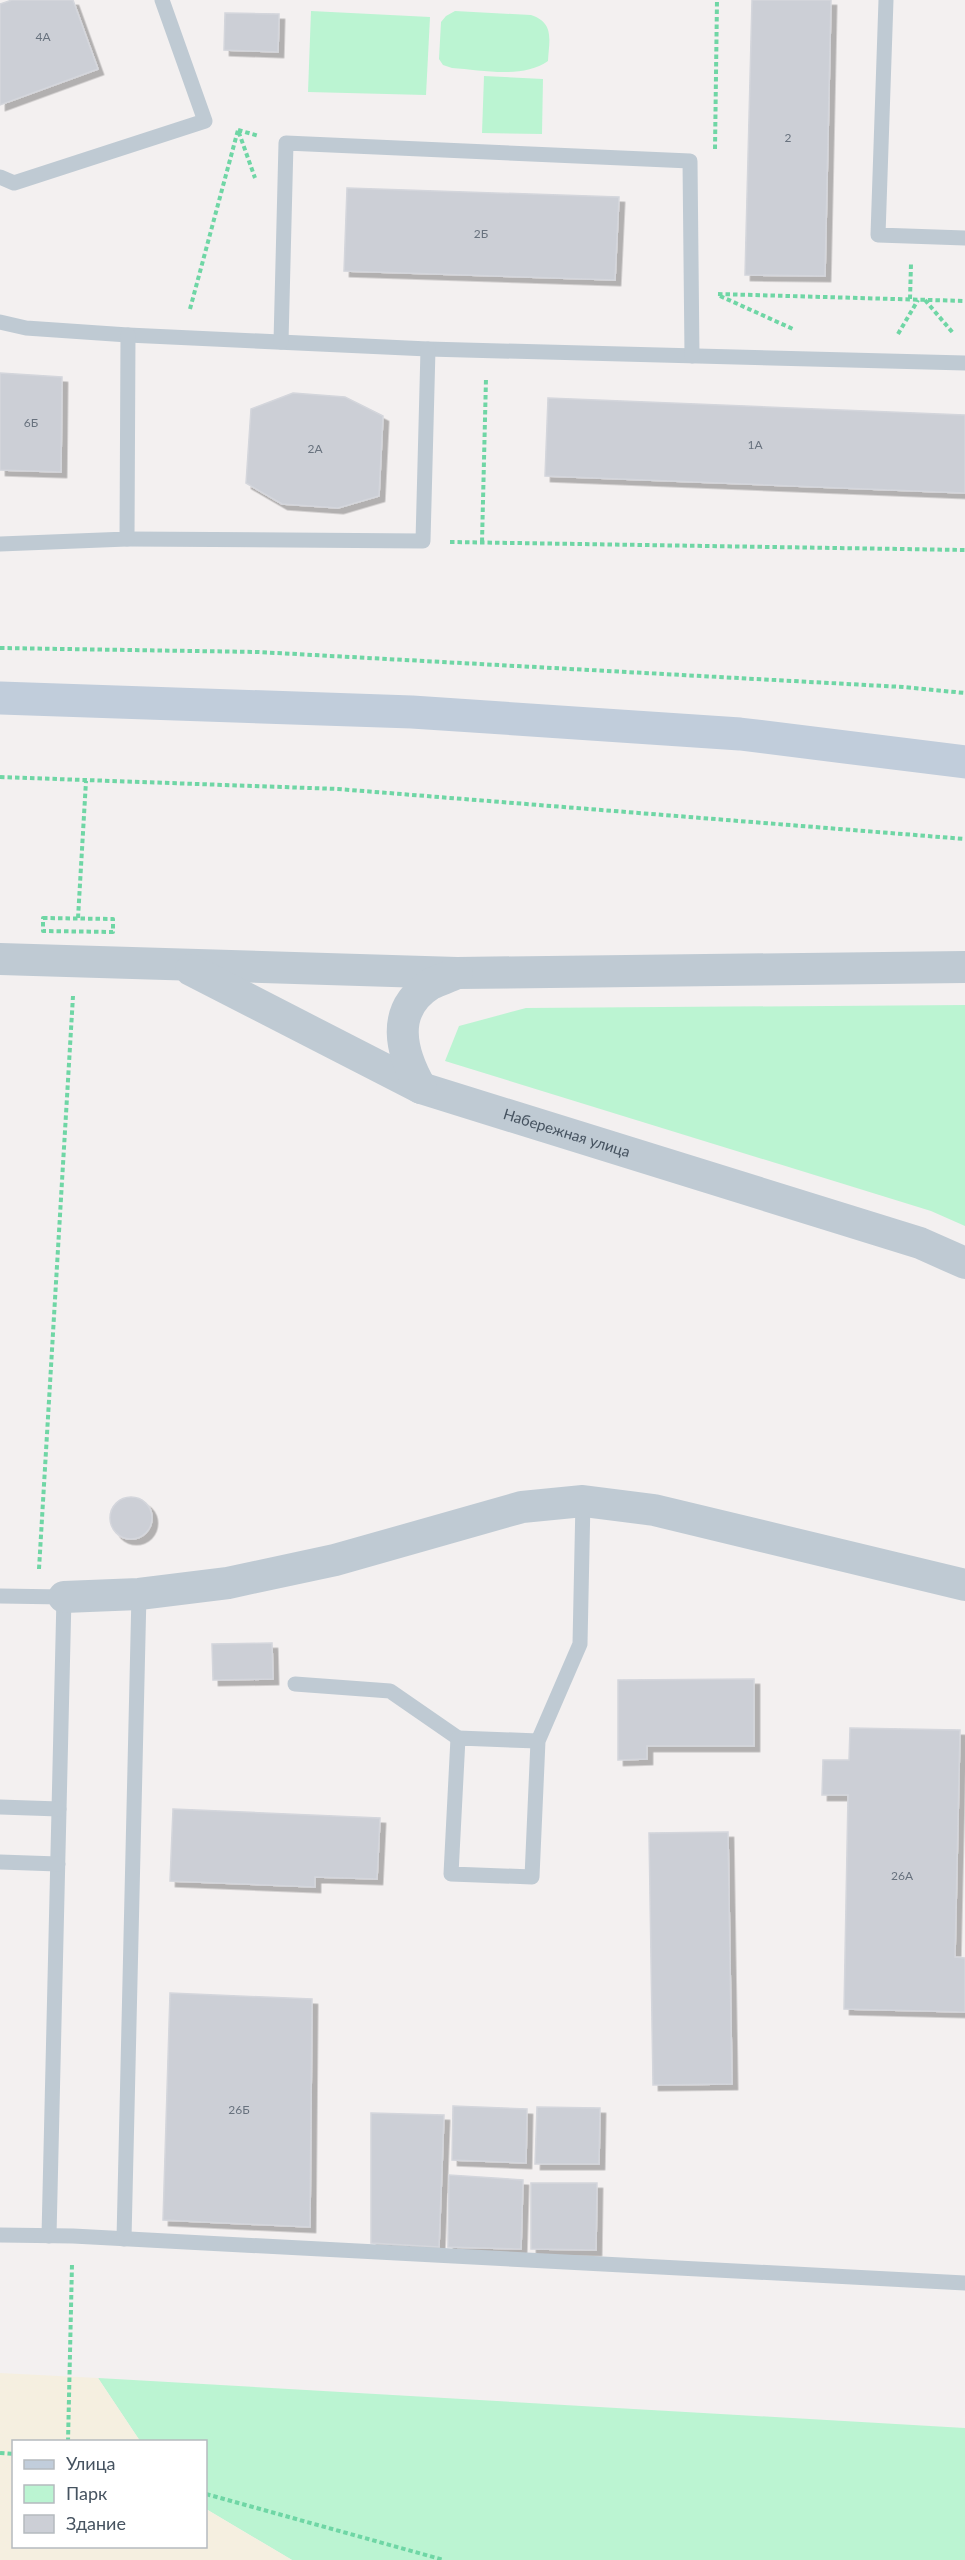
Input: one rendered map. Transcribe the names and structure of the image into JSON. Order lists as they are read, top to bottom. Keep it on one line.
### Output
{"streets":{"street":["Набережная улица"]},"house_numbers":["4А","2","2Б","6Б","1А","2А","26А","26Б"],"legend":["Улица","Парк","Здание"]}
